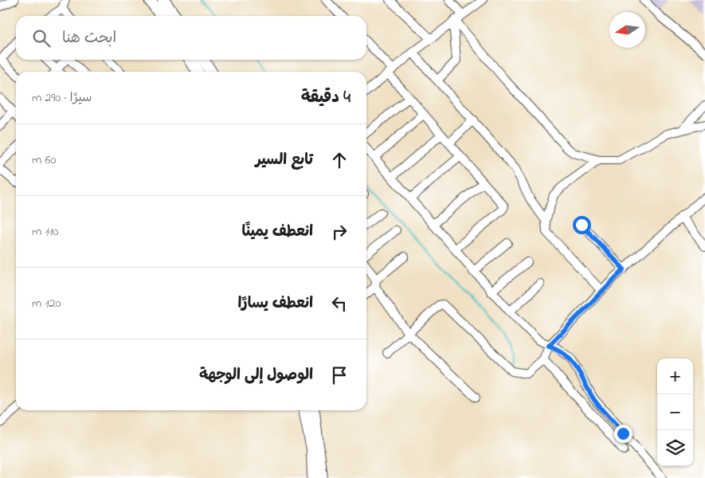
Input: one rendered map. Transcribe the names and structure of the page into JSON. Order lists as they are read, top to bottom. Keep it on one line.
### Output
{"north":"left","page":{"search":"ابحث هنا","heading":["4 دقيقة","سيرًا · 290 m"],"list":[["تابع السير","60 m"],["انعطف يمينًا","110 m"],["انعطف يسارًا","120 m"],"الوصول إلى الوجهة"],"map_buttons":["+","−"]}}
